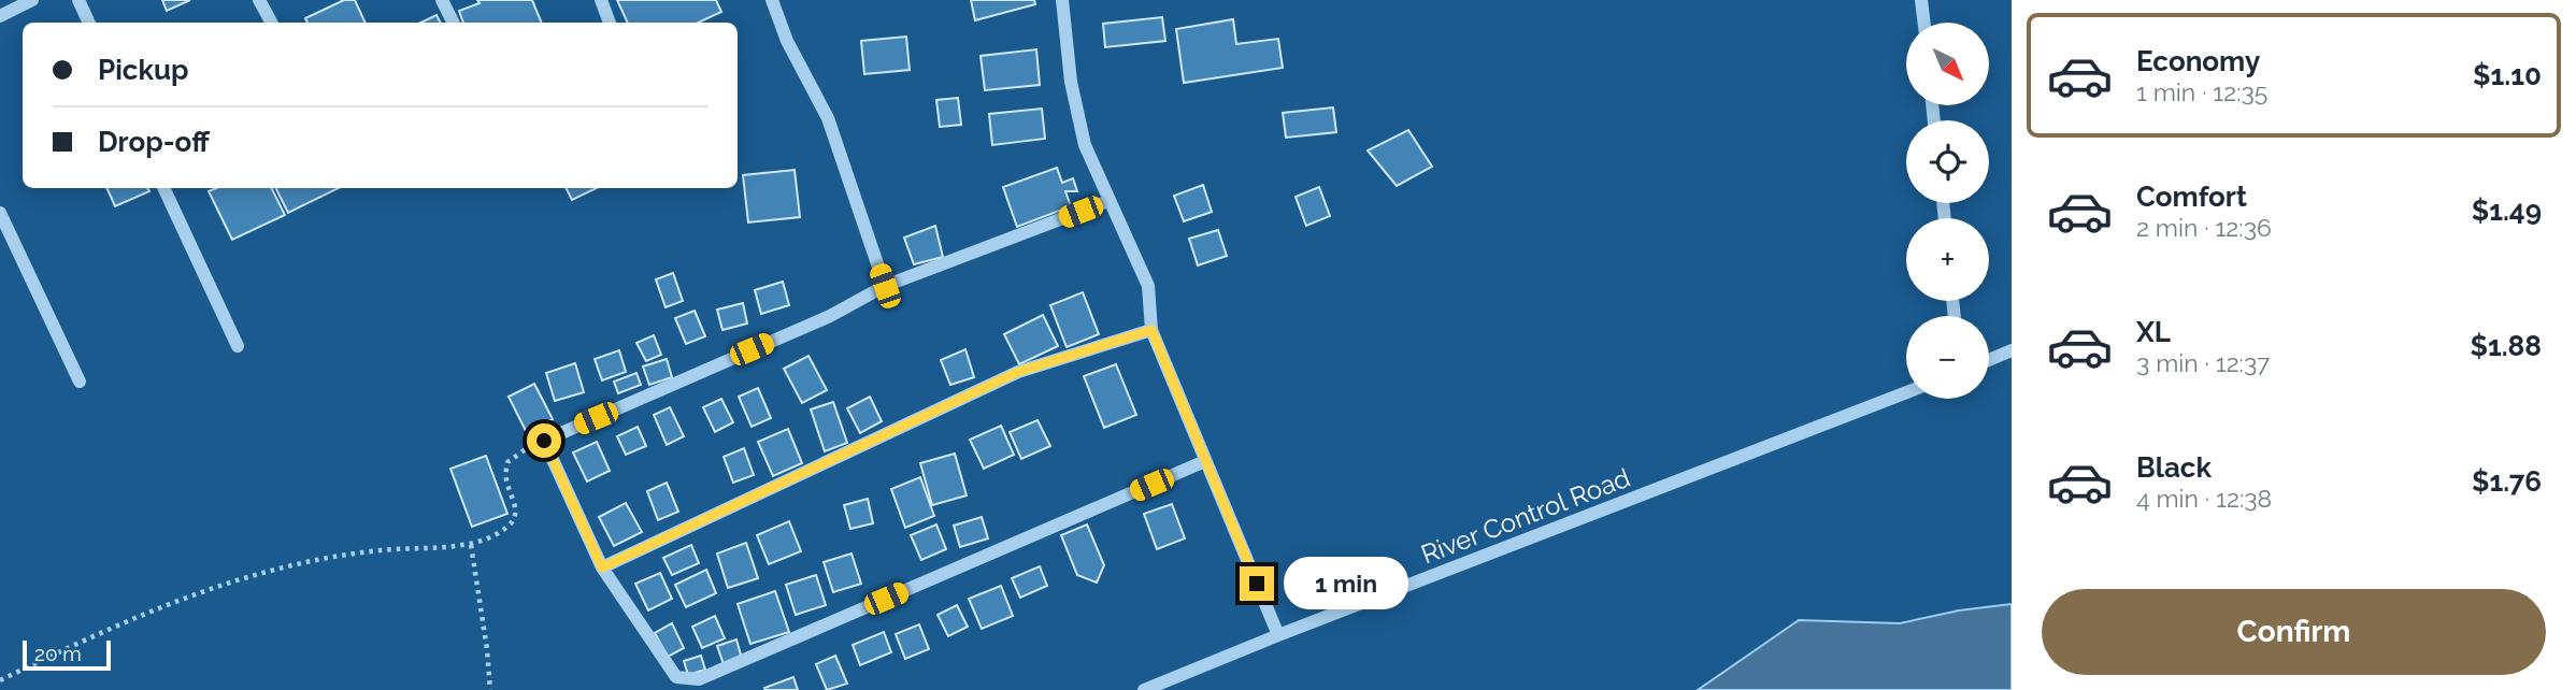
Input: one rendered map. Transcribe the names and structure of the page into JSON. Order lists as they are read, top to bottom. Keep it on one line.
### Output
{"streets":{"street":["River Control Road"]},"scale_bar":"20 m","north":"bottom right","page":{"list":[{"name":"Economy","note":"1 min · 12:35","value":"$1.10"},{"name":"Comfort","note":"2 min · 12:36","value":"$1.49"},{"name":"XL","note":"3 min · 12:37","value":"$1.88"},{"name":"Black","note":"4 min · 12:38","value":"$1.76"}],"map_buttons":["+","−"],"banner":["Pickup","Drop-off"],"bubble":"1 min","buttons":"Confirm","scale":"20 m"}}
